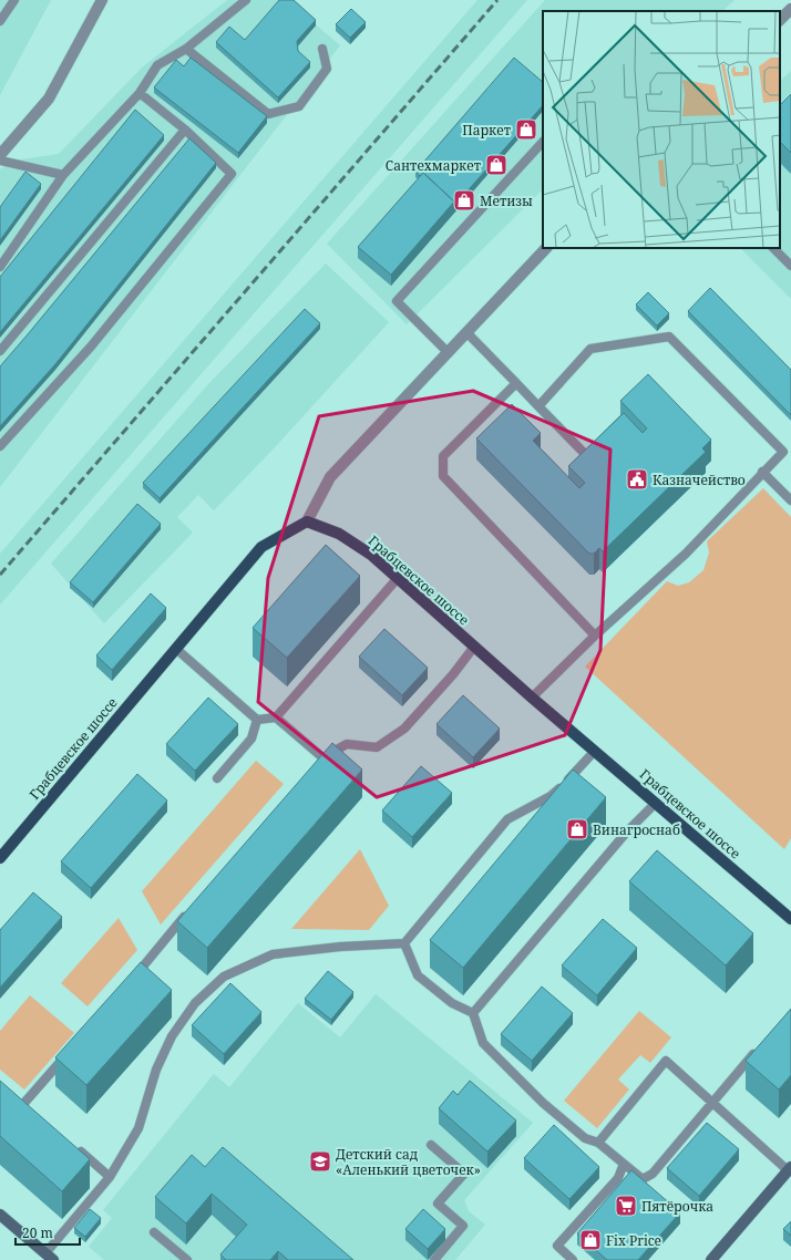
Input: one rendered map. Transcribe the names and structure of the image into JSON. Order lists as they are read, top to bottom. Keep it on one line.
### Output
{"streets":{"main road":["Грабцевское шоссе"]},"places":{"shop":["Паркет","Сантехмаркет","Метизы","Винагроснаб","Fix Price"],"public building":["Казначейство"],"school or university":["Детский сад «Аленький цветочек»"],"supermarket":["Пятёрочка"]},"scale_bar":"20 m"}
